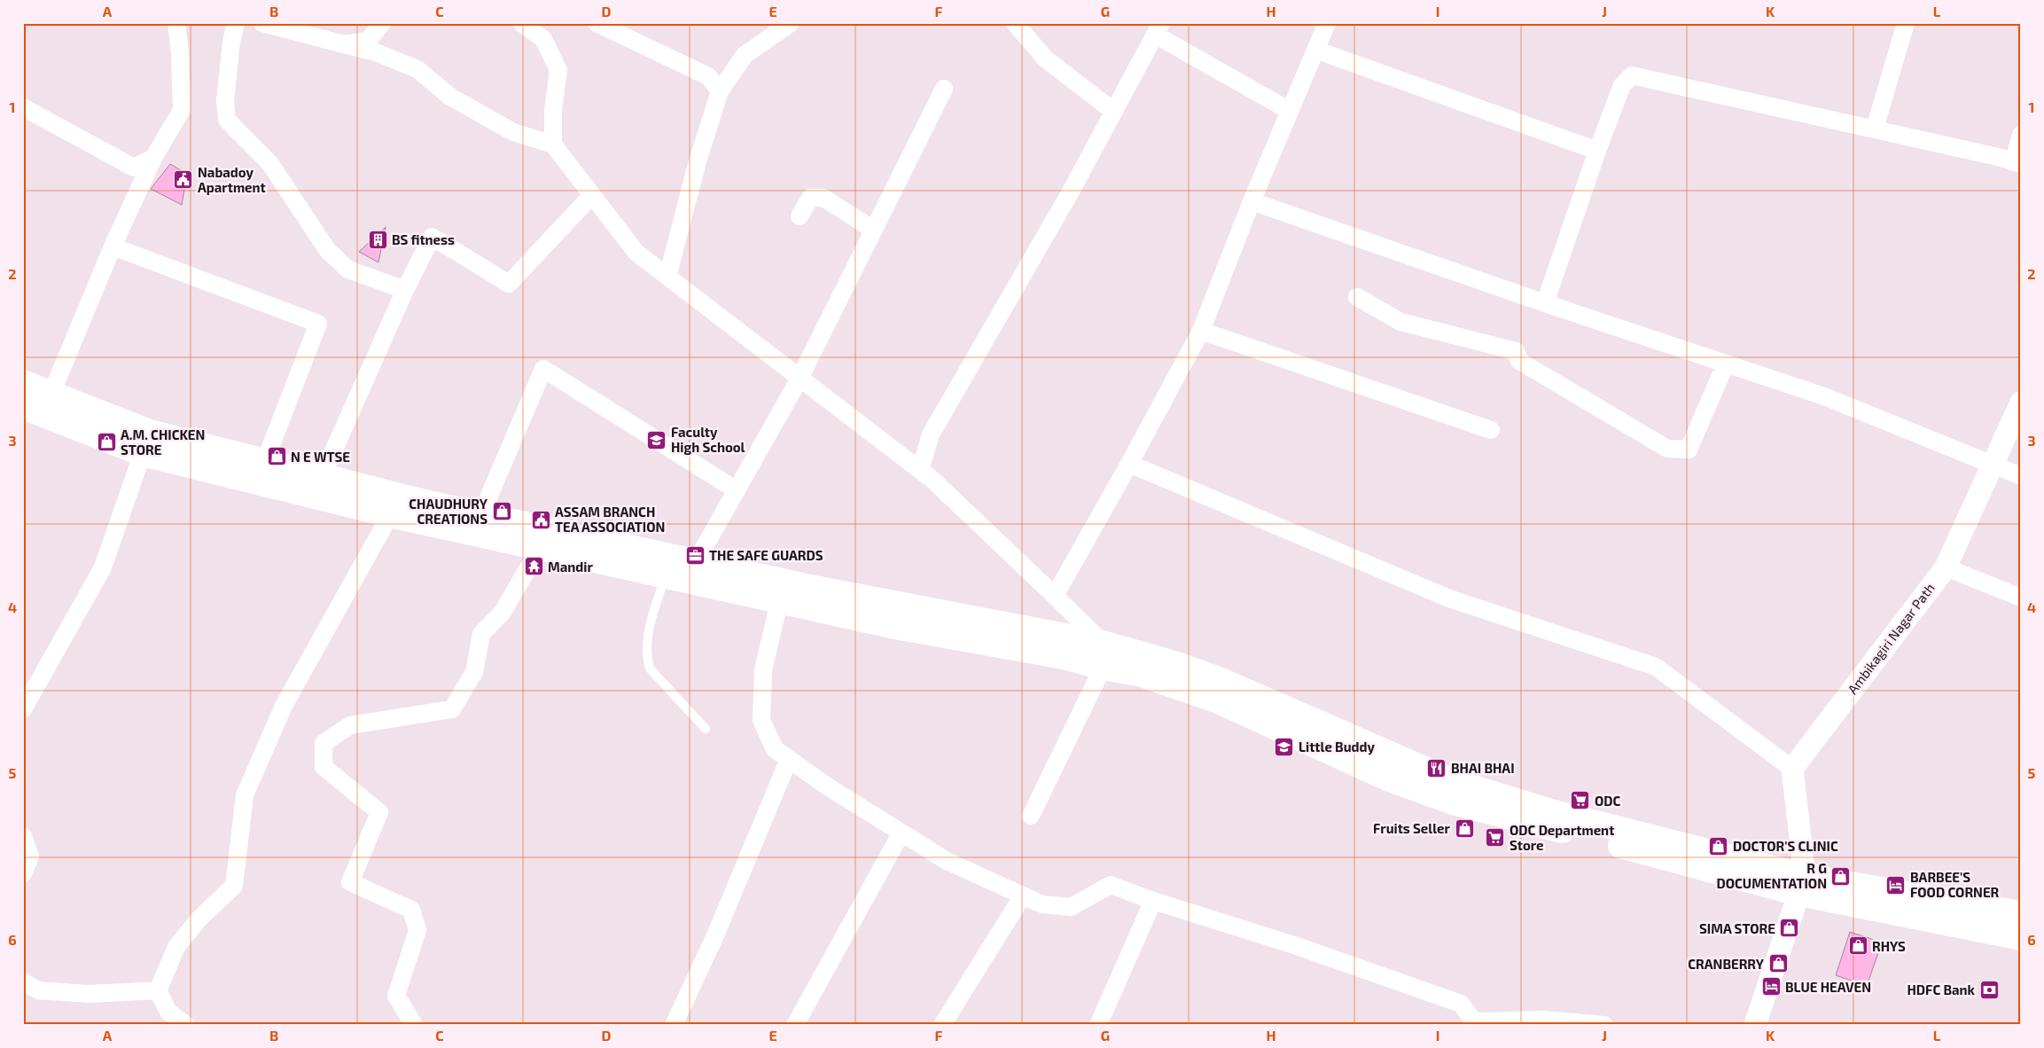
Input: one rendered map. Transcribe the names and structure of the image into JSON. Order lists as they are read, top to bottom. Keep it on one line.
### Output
{"streets":{"street":["Ambikagiri Nagar Path"]},"places":{"public building":["Nabadoy Apartment","ASSAM BRANCH TEA ASSOCIATION"],"building":["BS fitness"],"school or university":["Faculty High School","Little Buddy"],"shop":["A.M. CHICKEN STORE","N E WTSE","CHAUDHURY CREATIONS","Fruits Seller","DOCTOR'S CLINIC","R G DOCUMENTATION","SIMA STORE","RHYS","CRANBERRY"],"office":["THE SAFE GUARDS"],"temple":["Mandir"],"restaurant":["BHAI BHAI"],"supermarket":["ODC","ODC Department Store"],"hotel":["BARBEE'S FOOD CORNER","BLUE HEAVEN"],"bank":["HDFC Bank"]},"grid":{"columns":["A","B","C","D","E","F","G","H","I","J","K","L"],"rows":["1","2","3","4","5","6"]}}
